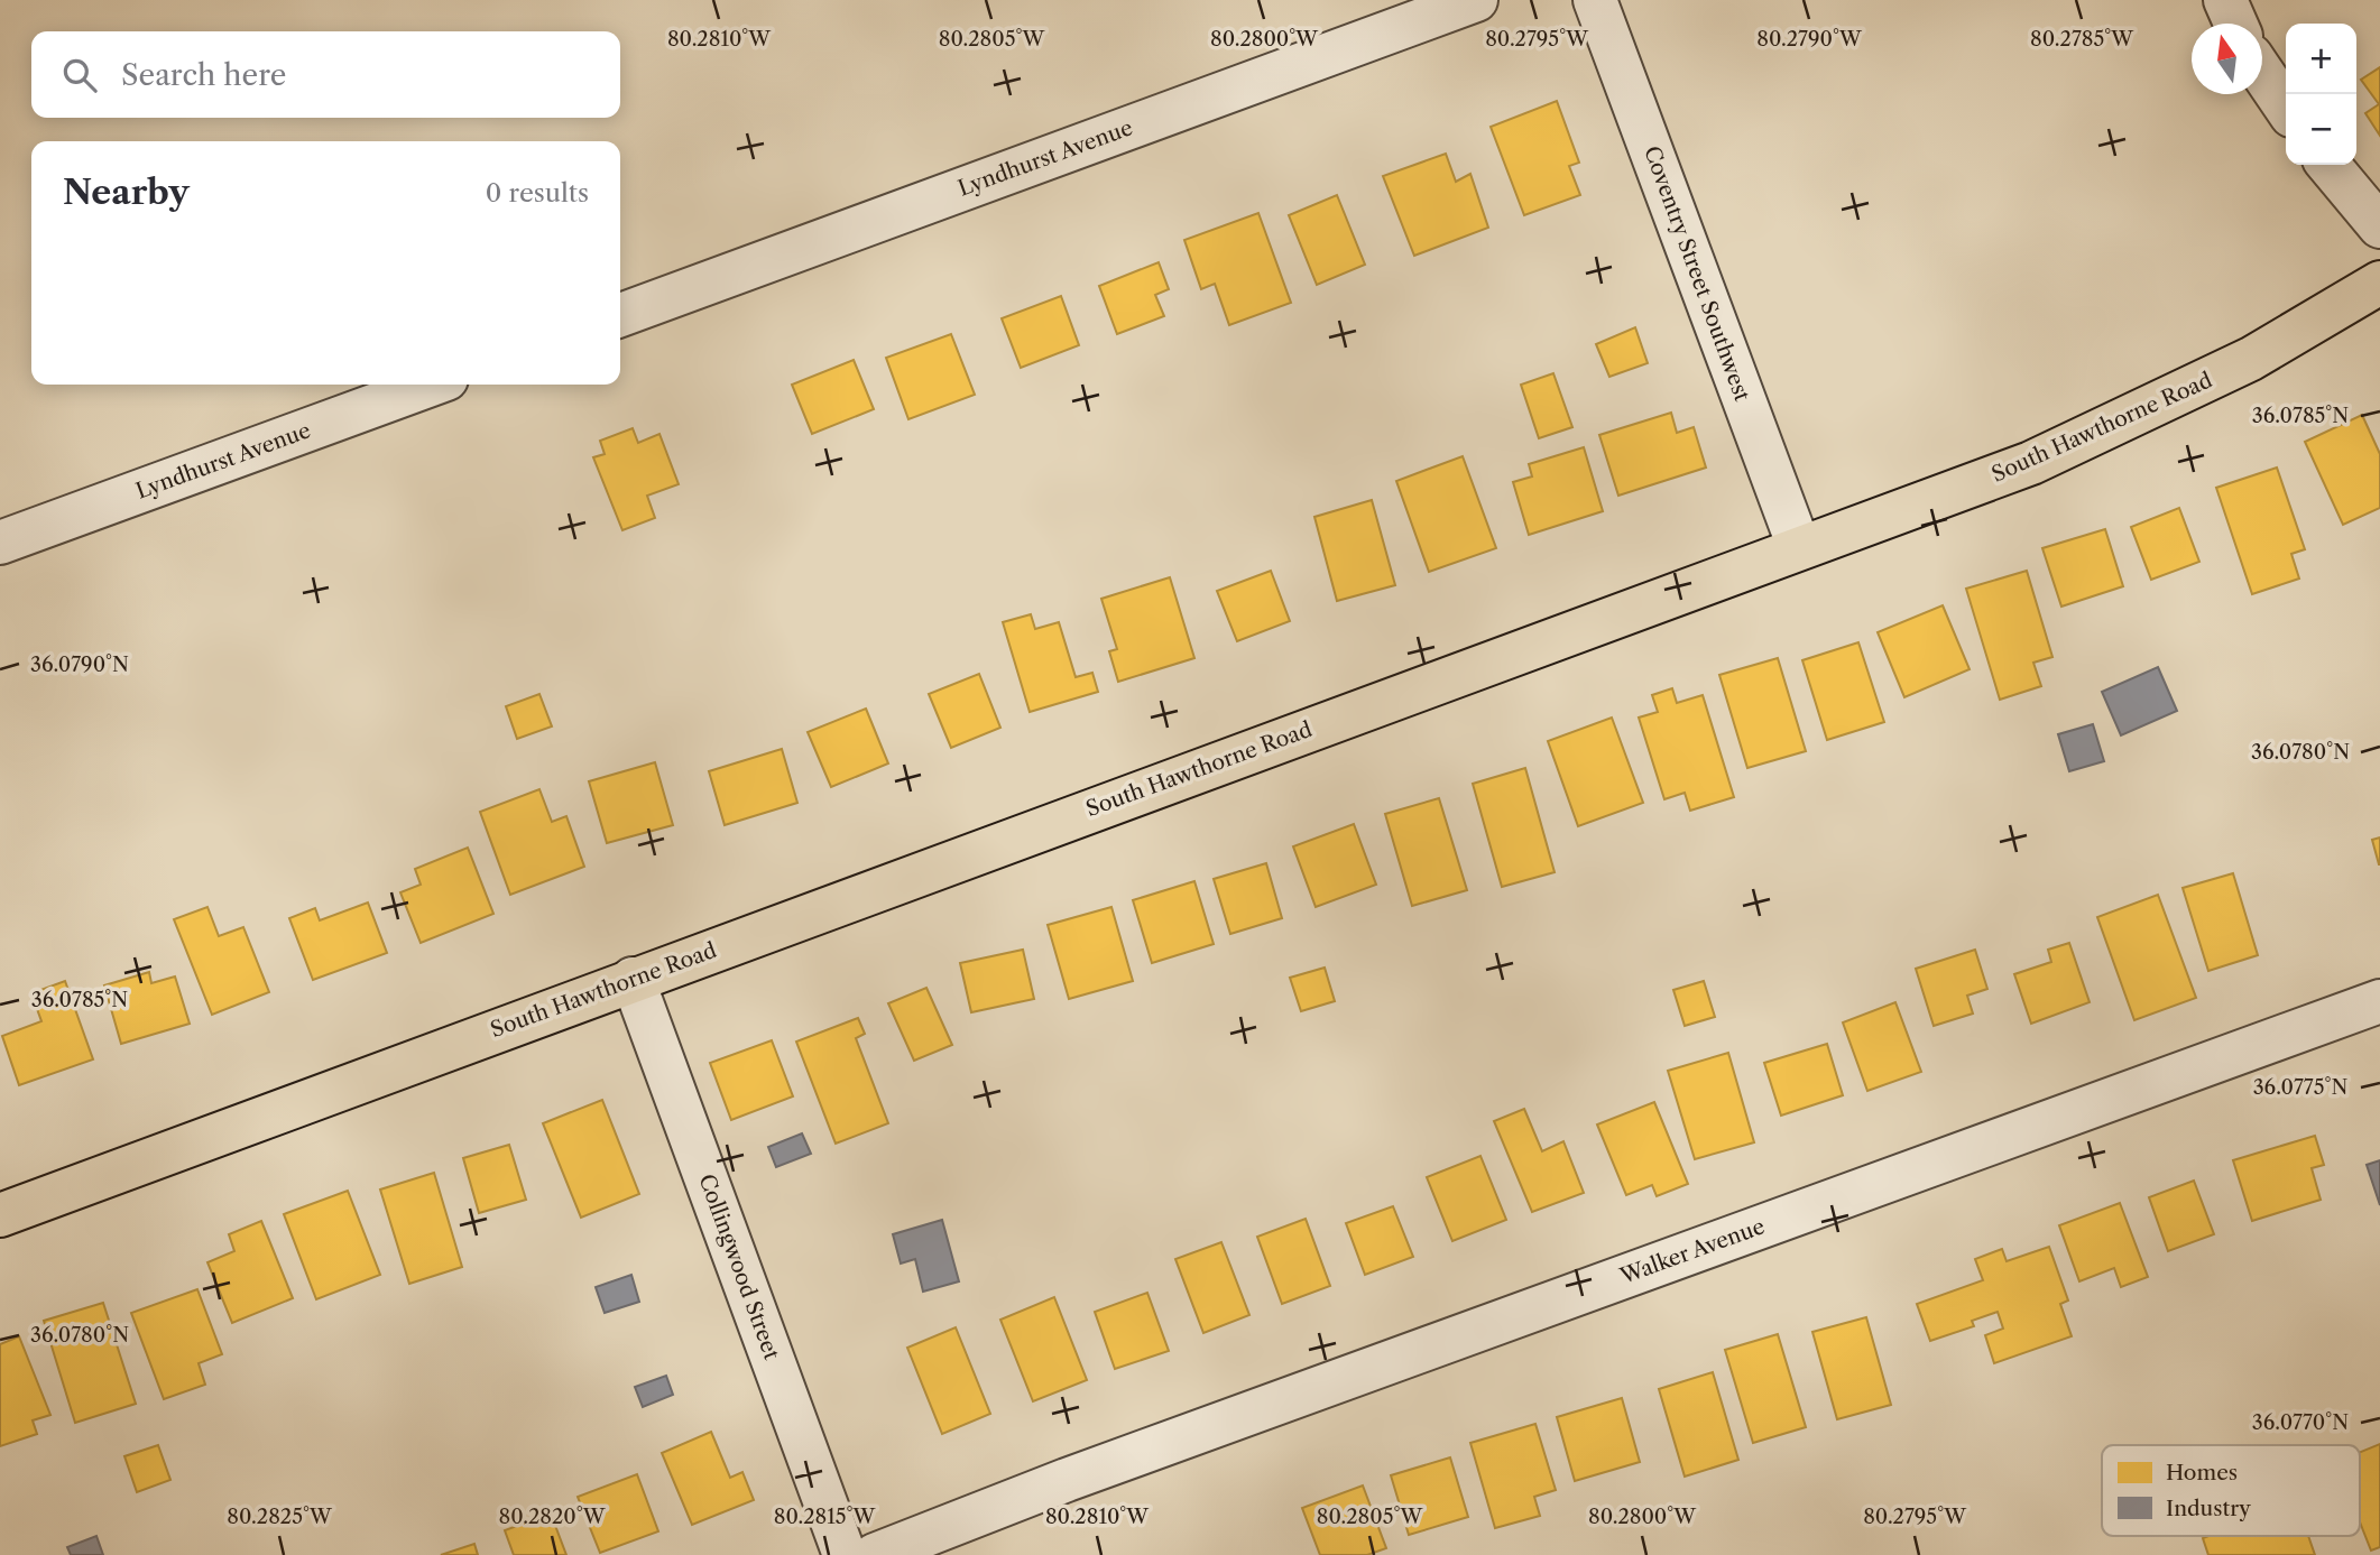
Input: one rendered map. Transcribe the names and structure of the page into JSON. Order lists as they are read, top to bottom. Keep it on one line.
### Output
{"streets":{"main road":["South Hawthorne Road"],"street":["Lyndhurst Avenue","Coventry Street Southwest","Walker Avenue","Collingwood Street"]},"crossings":[["Coventry Street Southwest","South Hawthorne Road"],["South Hawthorne Road","Collingwood Street"]],"legend":["Homes","Industry"],"north":"top","page":{"map_buttons":["+","−"],"search":"Search here","heading":["Nearby","0 results"]},"coordinates":["80.2810°W","80.2805°W","80.2800°W","80.2795°W","80.2790°W","80.2785°W","36.0785°N","36.0790°N","36.0780°N","36.0775°N","36.0770°N","80.2825°W","80.2820°W","80.2815°W"]}
